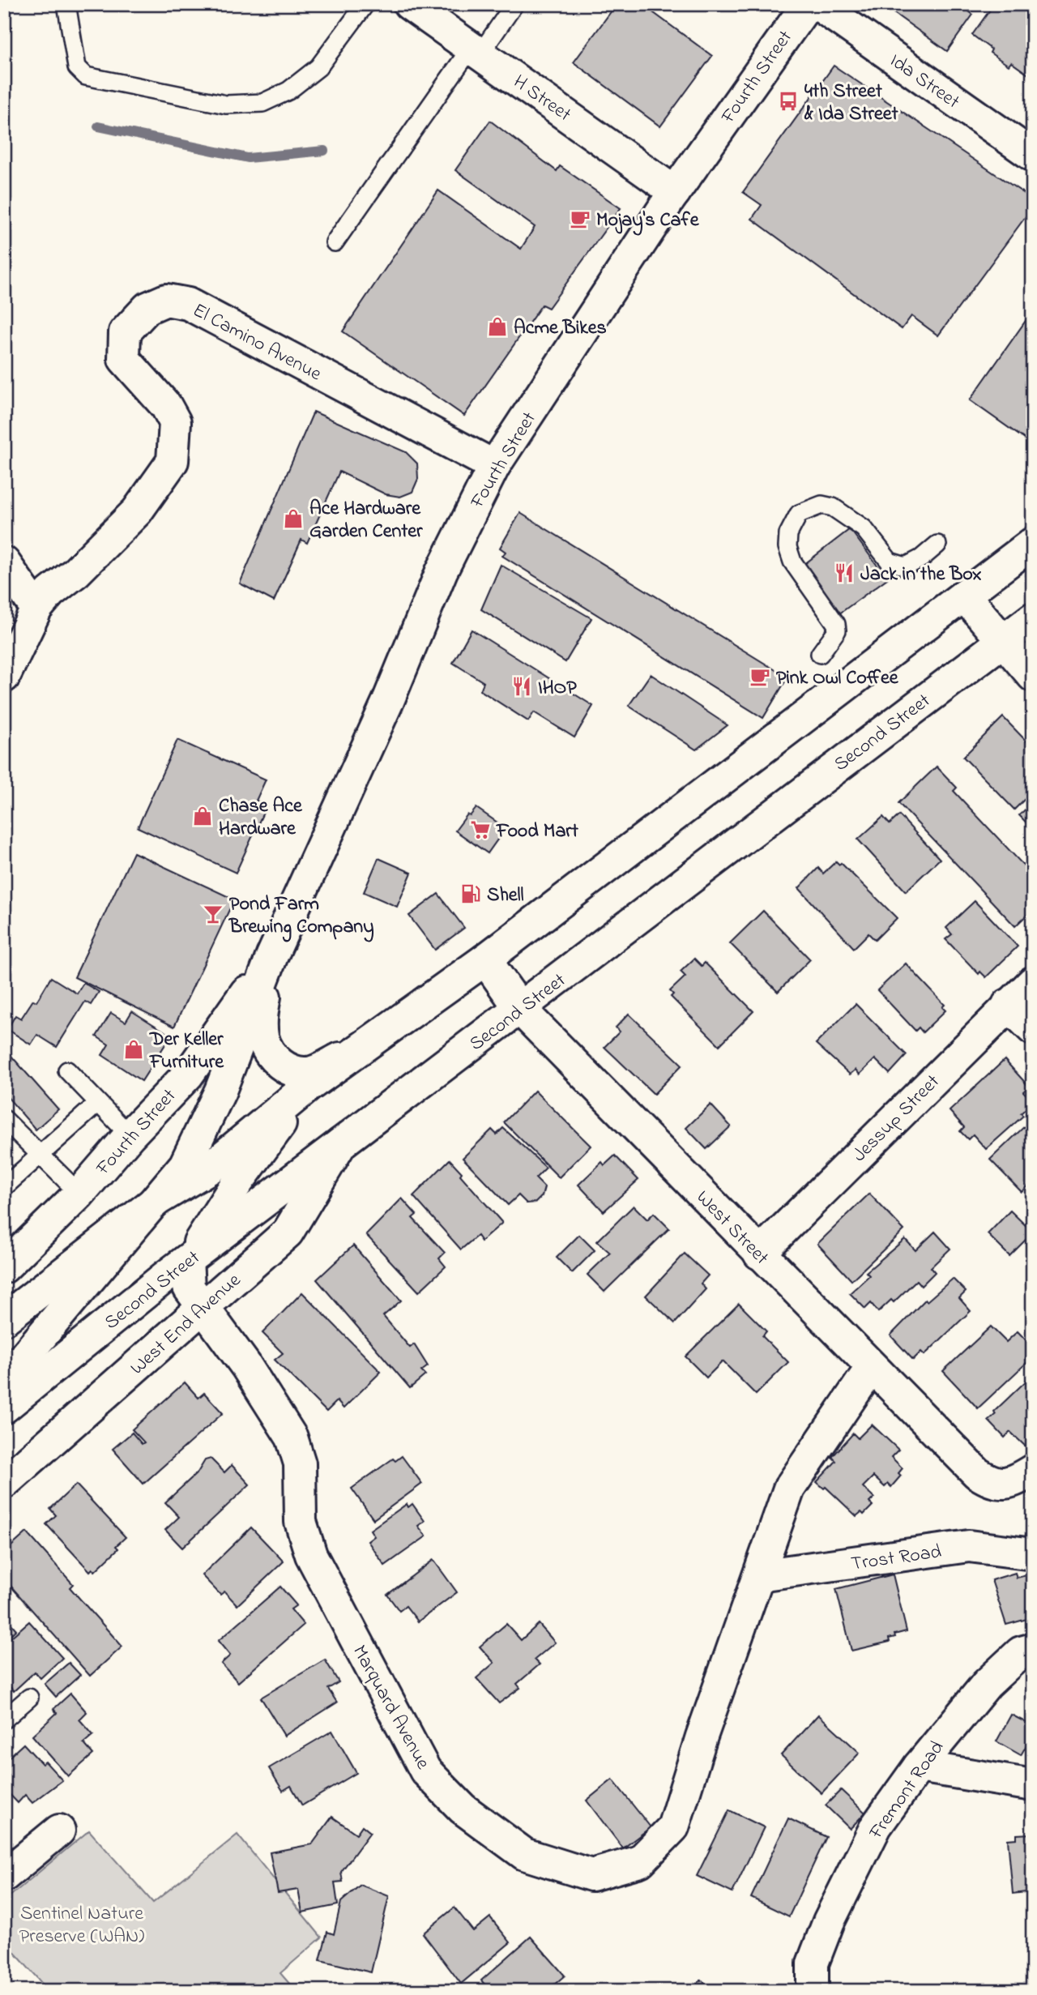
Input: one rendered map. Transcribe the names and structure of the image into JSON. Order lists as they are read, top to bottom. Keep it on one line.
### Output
{"streets":{"street":["Fourth Street","Ida Street","H Street","El Camino Avenue","Second Street","Jessup Street","West Street","West End Avenue","Trost Road","Marquard Avenue","Fremont Road"]},"crossings":[["Fourth Street","H Street"],["Fourth Street","El Camino Avenue"],["Second Street","West Street"],["Second Street","West End Avenue"],["Second Street","Marquard Avenue"],["Jessup Street","West Street"],["West Street","Marquard Avenue"],["West End Avenue","Marquard Avenue"],["Trost Road","Marquard Avenue"]],"parks":["Sentinel Nature Preserve (WAN)"],"places":{"bus stop":["4th Street & Ida Street"],"cafe":["Mojay's Cafe","Pink Owl Coffee"],"shop":["Acme Bikes","Ace Hardware Garden Center","Chase Ace Hardware","Der Keller Furniture"],"restaurant":["Jack in the Box","IHOP"],"supermarket":["Food Mart"],"fuel station":["Shell"],"bar":["Pond Farm Brewing Company"]}}
